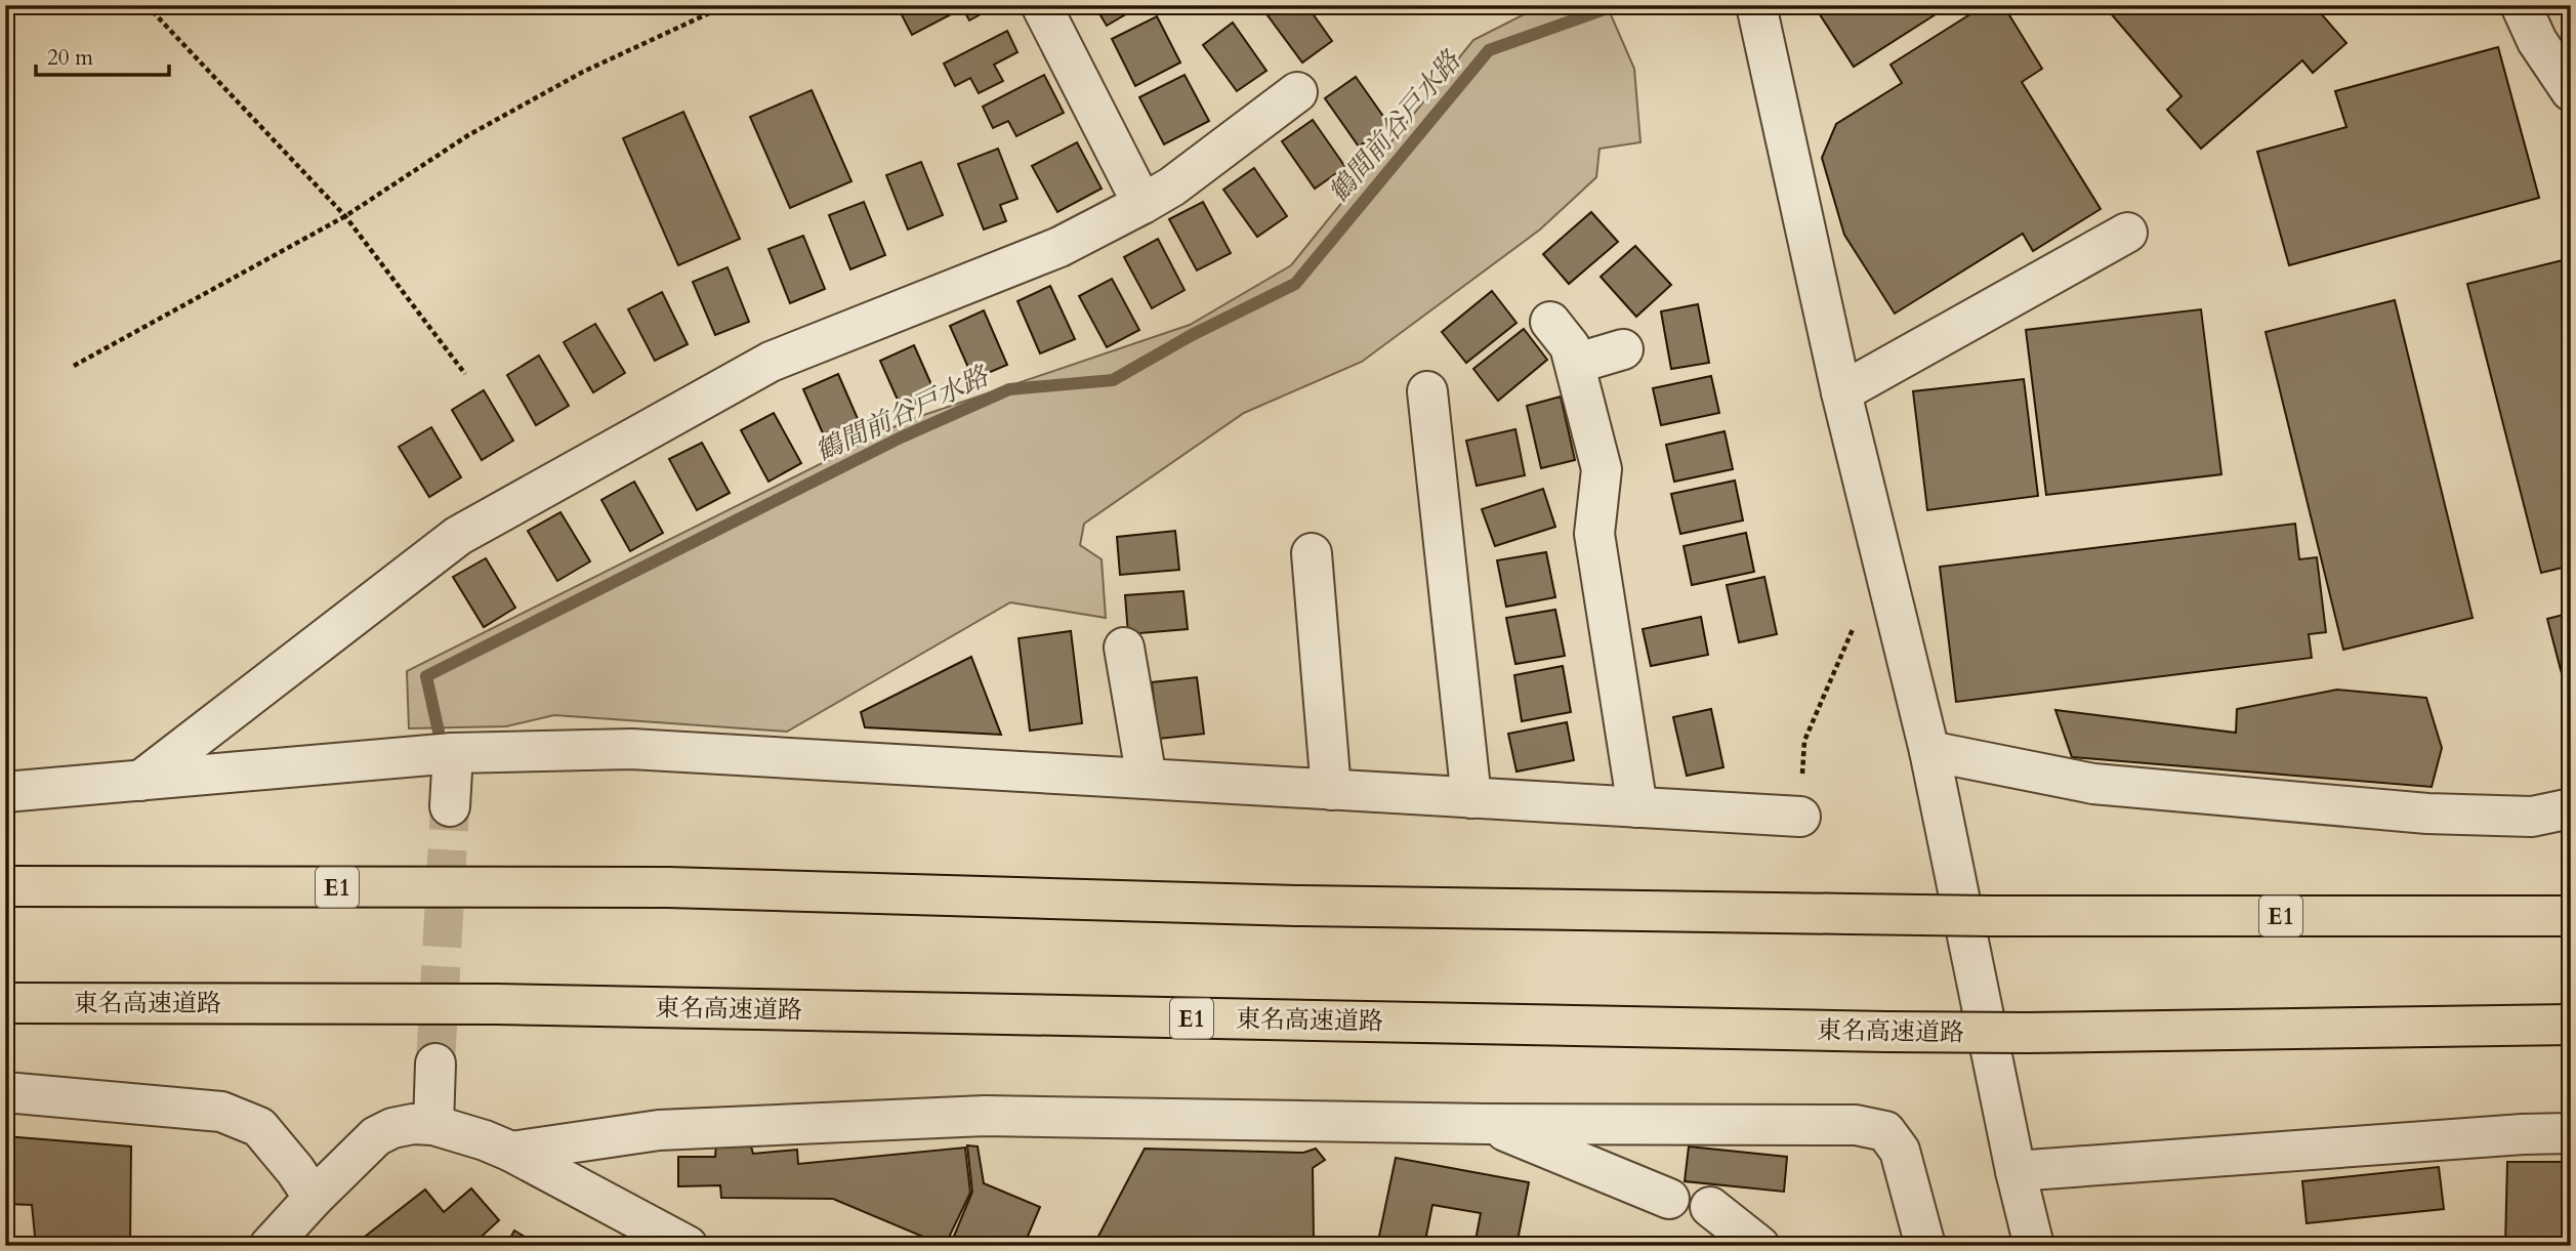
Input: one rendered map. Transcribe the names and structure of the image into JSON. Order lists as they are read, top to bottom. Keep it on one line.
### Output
{"streets":{"highway":["E1","東名高速道路"]},"water":["鶴間前谷戸水路"],"scale_bar":"20 m"}
